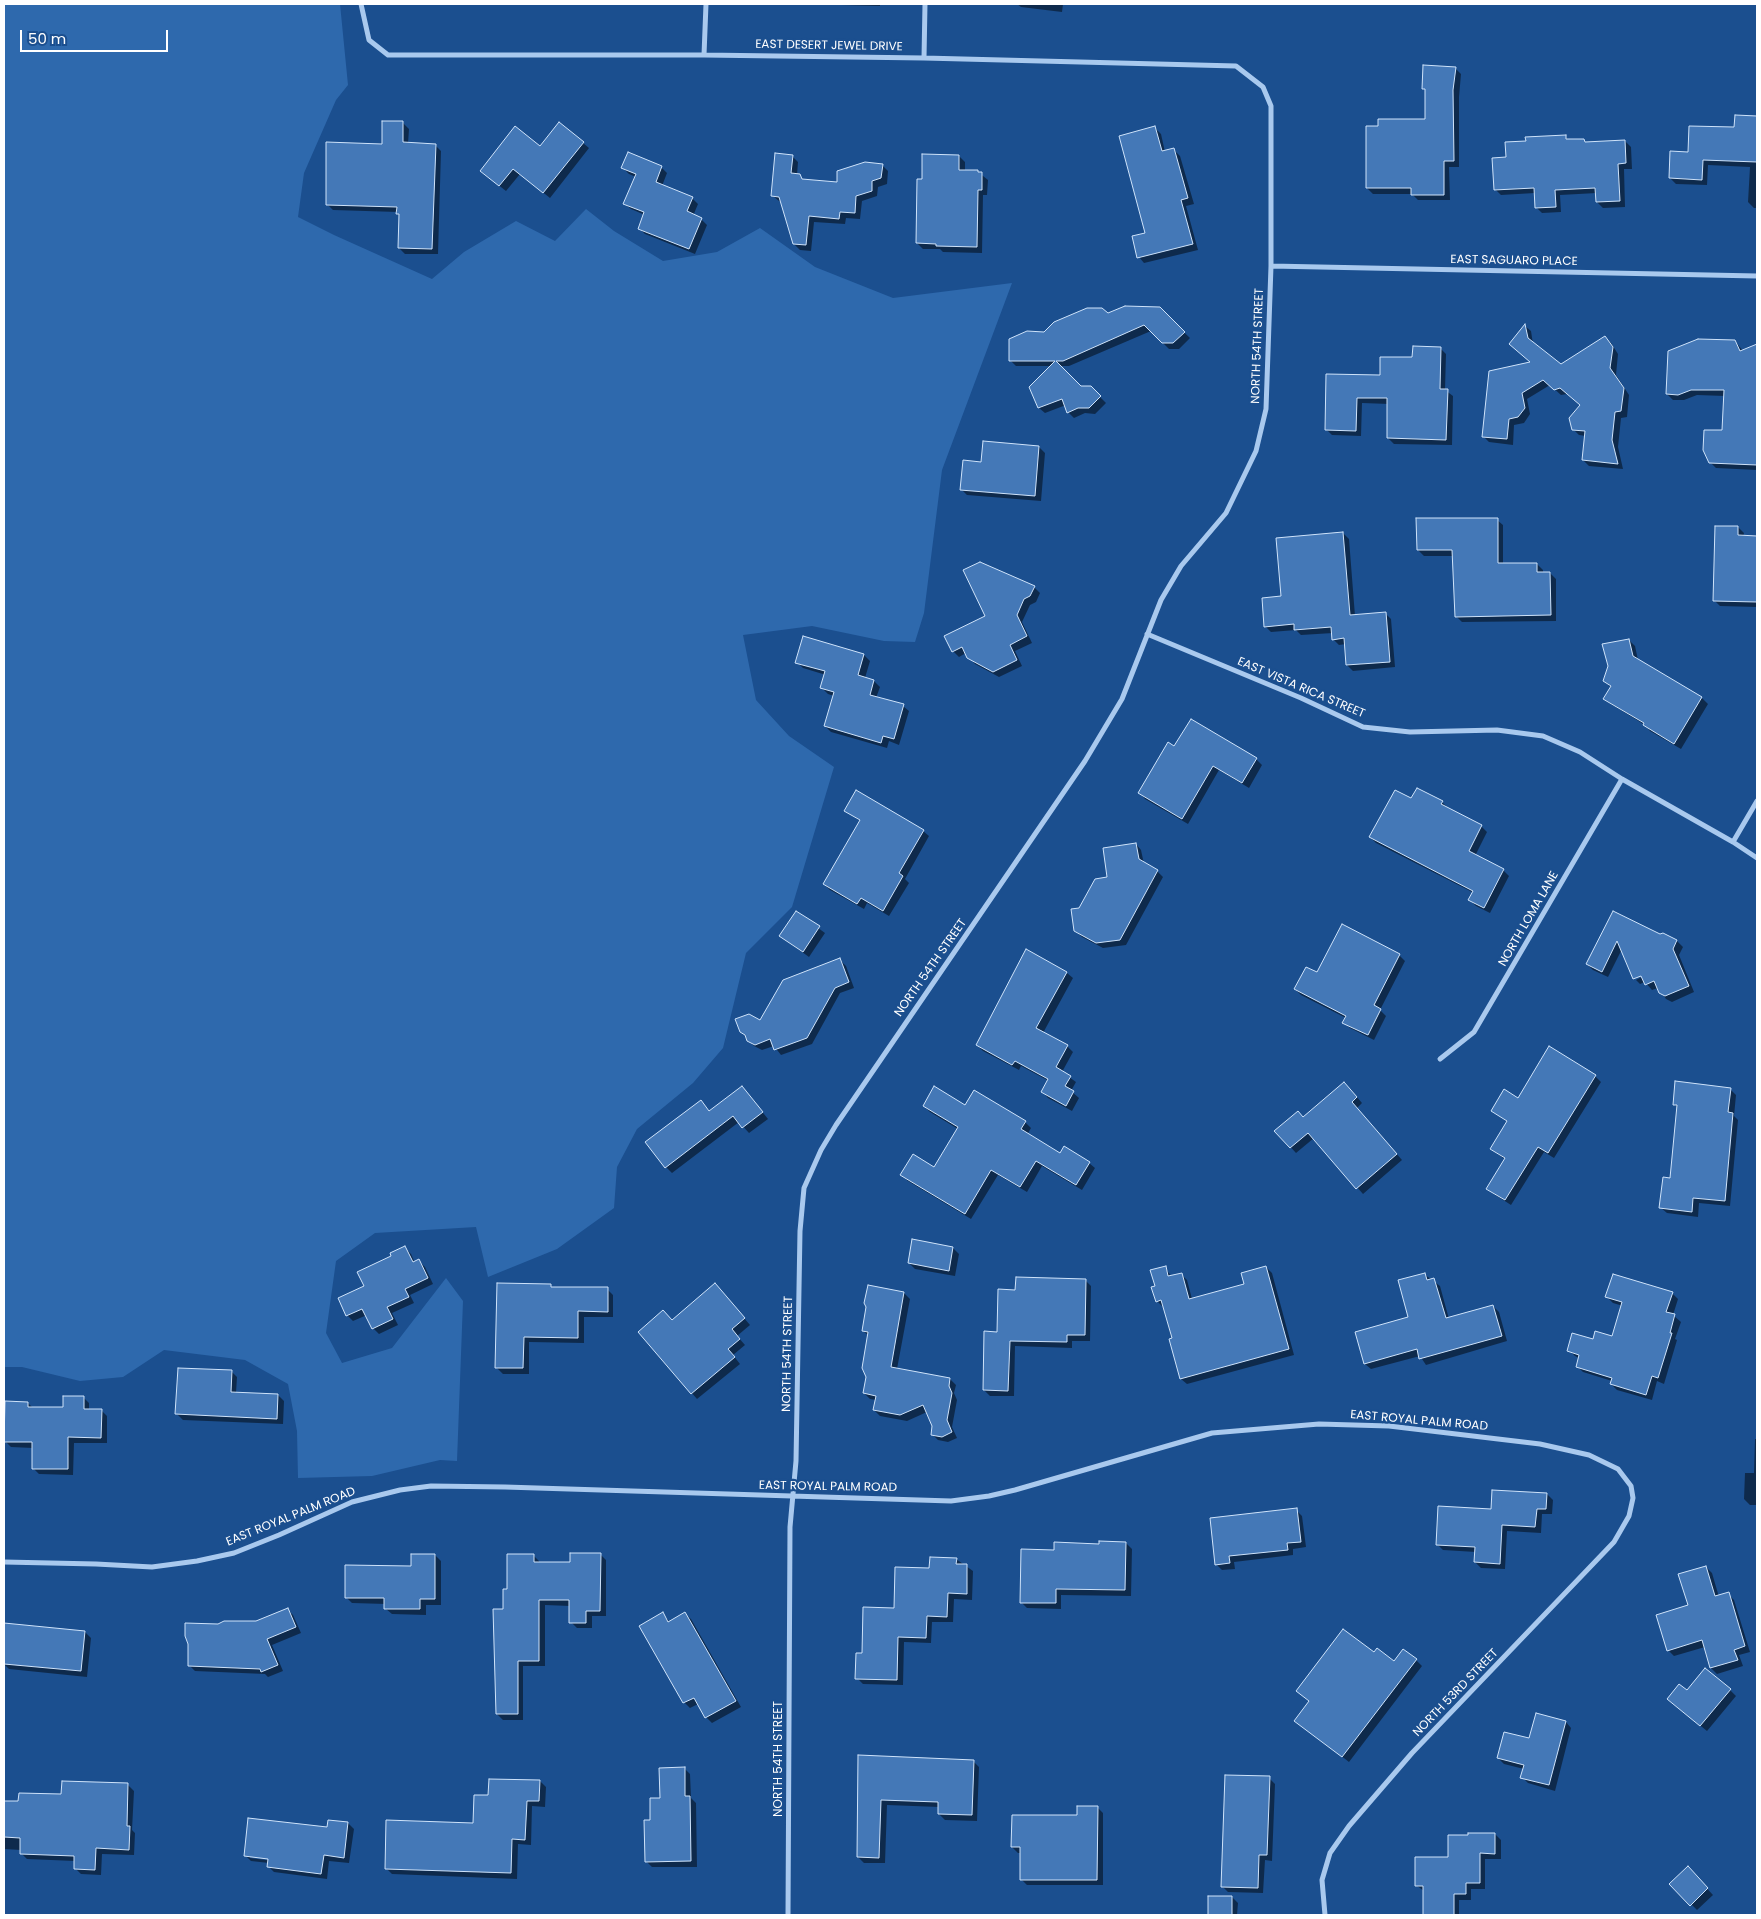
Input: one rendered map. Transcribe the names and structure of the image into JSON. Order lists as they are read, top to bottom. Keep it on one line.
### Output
{"streets":{"street":["EAST DESERT JEWEL DRIVE","EAST SAGUARO PLACE","NORTH 54TH STREET","EAST VISTA RICA STREET","NORTH LOMA LANE","EAST ROYAL PALM ROAD","NORTH 53RD STREET"]},"crossings":[["EAST DESERT JEWEL DRIVE","NORTH 54TH STREET"],["EAST SAGUARO PLACE","NORTH 54TH STREET"],["NORTH 54TH STREET","EAST VISTA RICA STREET"],["NORTH 54TH STREET","EAST ROYAL PALM ROAD"],["EAST VISTA RICA STREET","NORTH LOMA LANE"],["EAST ROYAL PALM ROAD","NORTH 53RD STREET"]],"scale_bar":"50 m"}
